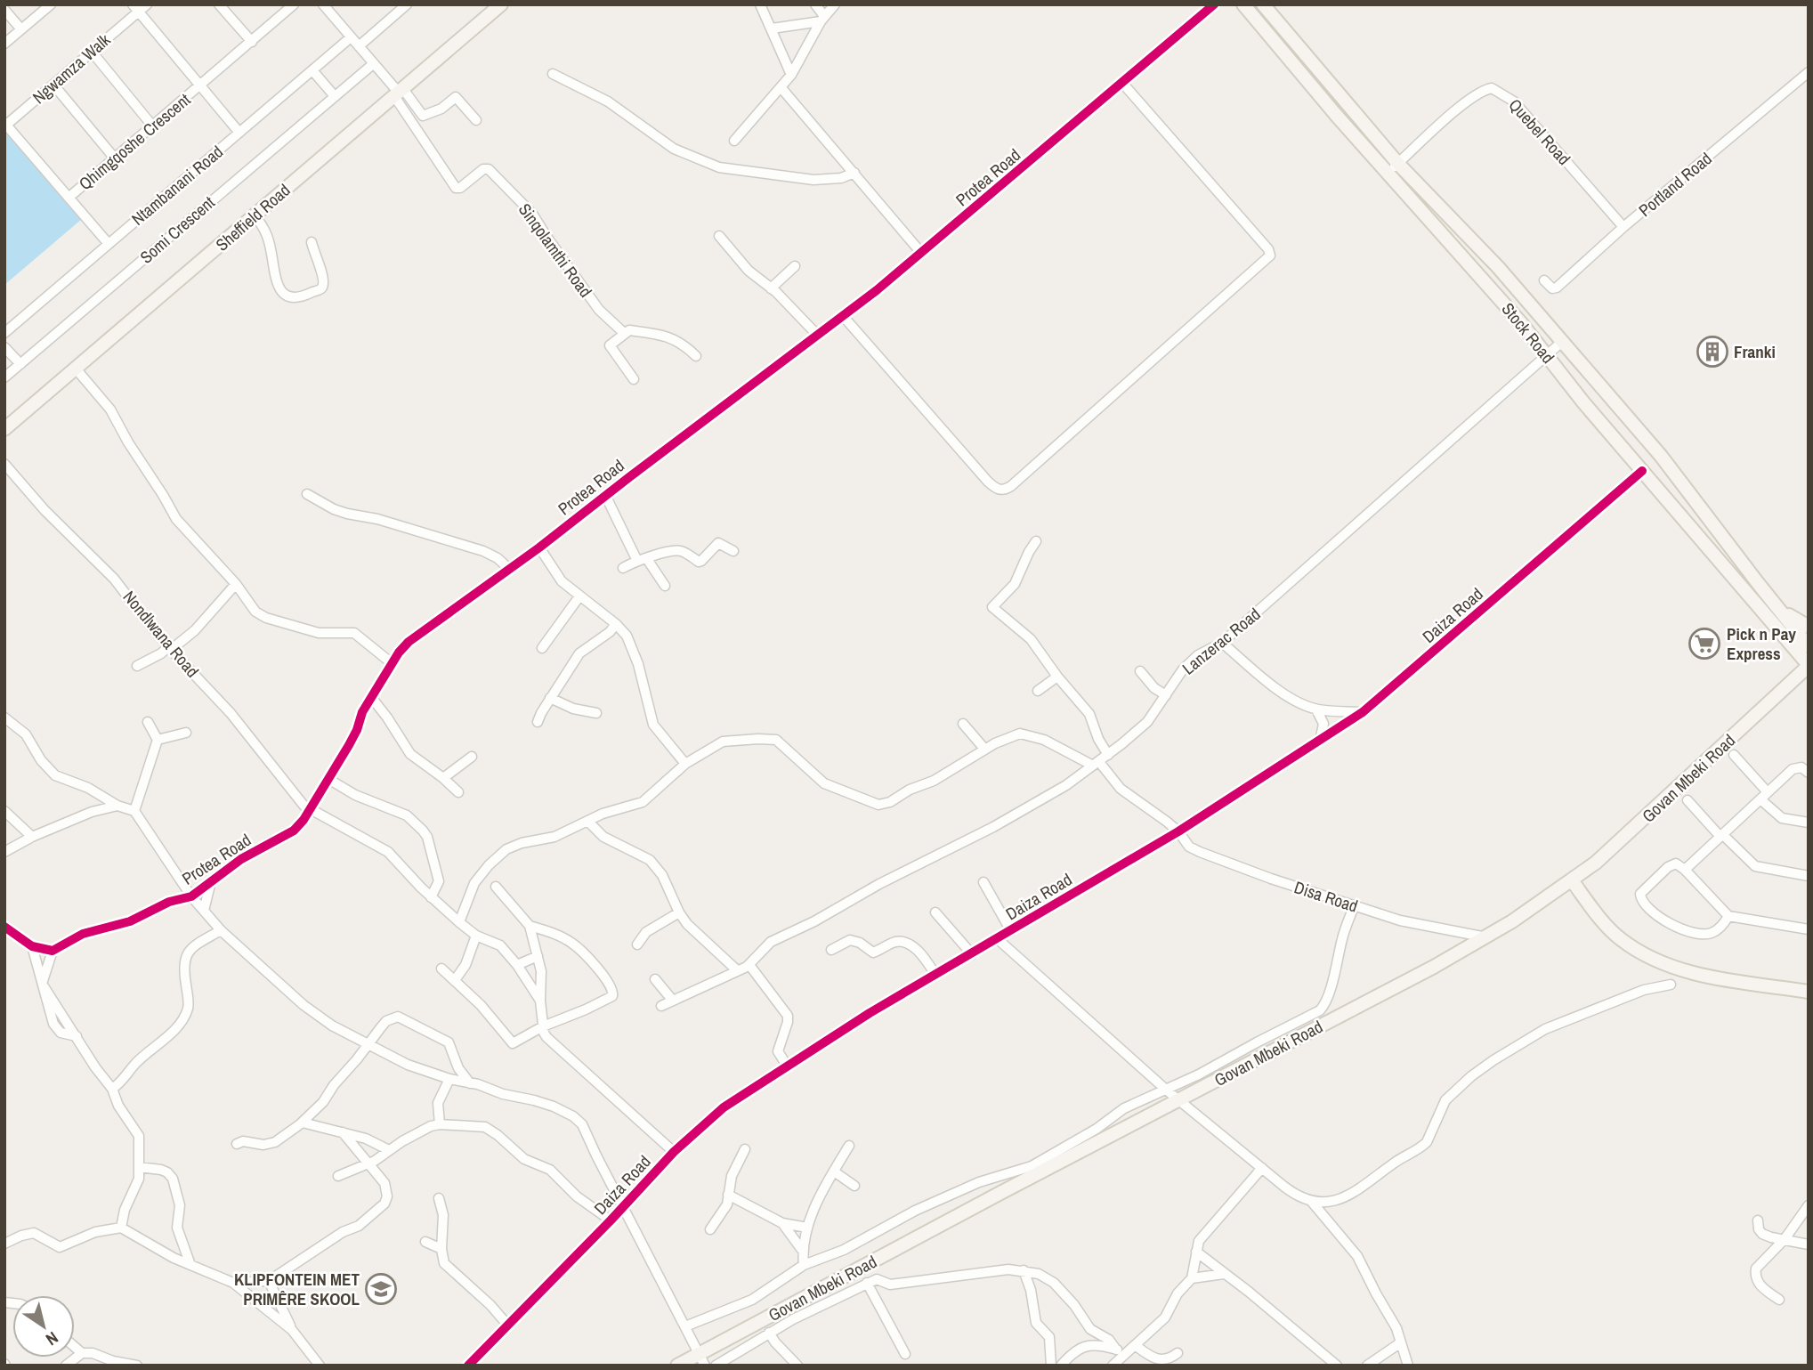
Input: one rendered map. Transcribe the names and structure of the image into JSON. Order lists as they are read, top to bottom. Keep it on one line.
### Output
{"streets":{"main road":["Sheffield Road","Stock Road","Govan Mbeki Road"],"street":["Ngwamza Walk","Quebel Road","Qhimgqoshe Crescent","Protea Road","Portland Road","Ntambanani Road","Somi Crescent","Sinqolamthi Road","Daiza Road","Nondlwana Road","Lanzerac Road","Disa Road"]},"crossings":[["Quebel Road","Portland Road"],["Quebel Road","Stock Road"],["Protea Road","Nondlwana Road"],["Ntambanani Road","Sinqolamthi Road"],["Sheffield Road","Sinqolamthi Road"],["Somi Crescent","Sinqolamthi Road"],["Stock Road","Daiza Road"],["Stock Road","Lanzerac Road"],["Stock Road","Govan Mbeki Road"],["Daiza Road","Disa Road"],["Lanzerac Road","Disa Road"],["Govan Mbeki Road","Disa Road"]],"places":{"building":["Franki"],"supermarket":["Pick n Pay Express"],"school or university":["KLIPFONTEIN MET PRIMÊRE SKOOL"]},"north":"bottom right"}
